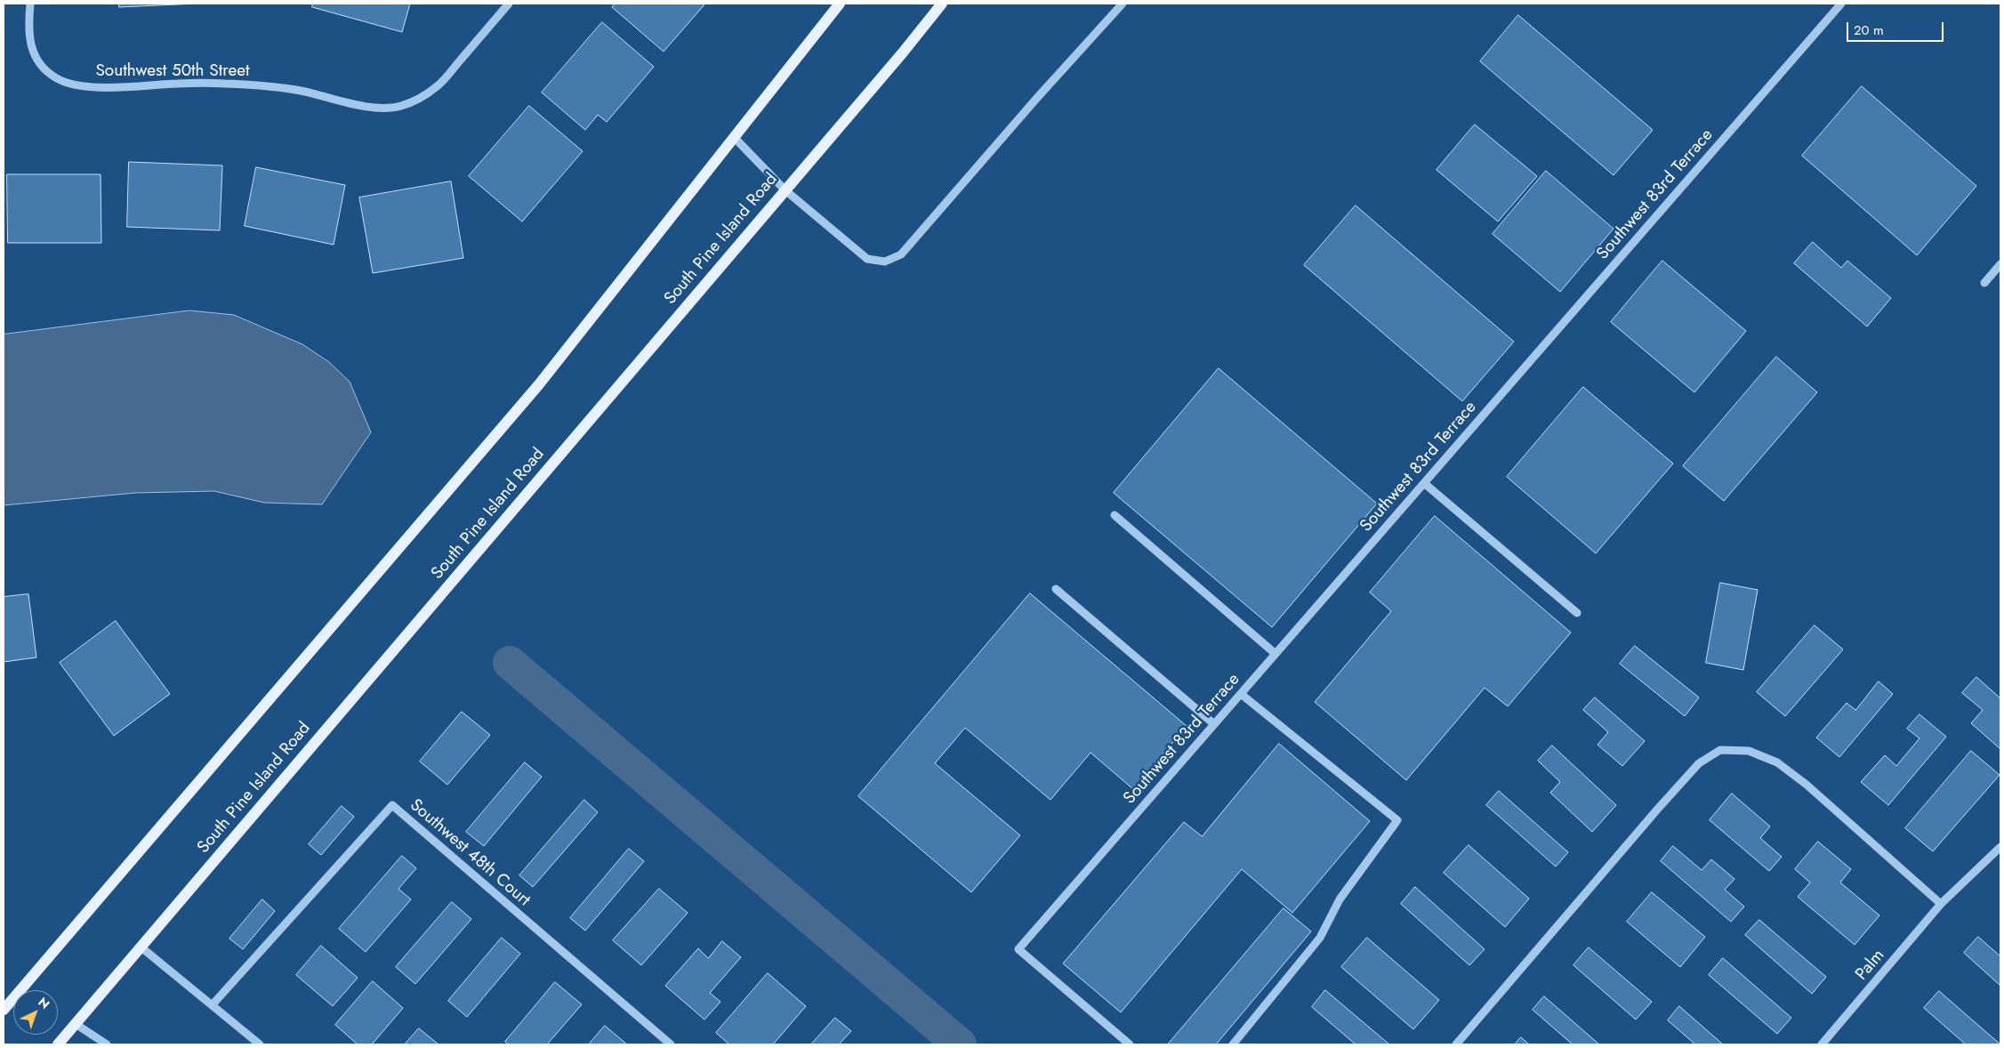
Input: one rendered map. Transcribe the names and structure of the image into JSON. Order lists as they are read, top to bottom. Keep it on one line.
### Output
{"streets":{"main road":["South Pine Island Road"],"street":["Southwest 50th Street","Southwest 83rd Terrace","Southwest 48th Court","Palm"]},"scale_bar":"20 m","north":"top right"}
